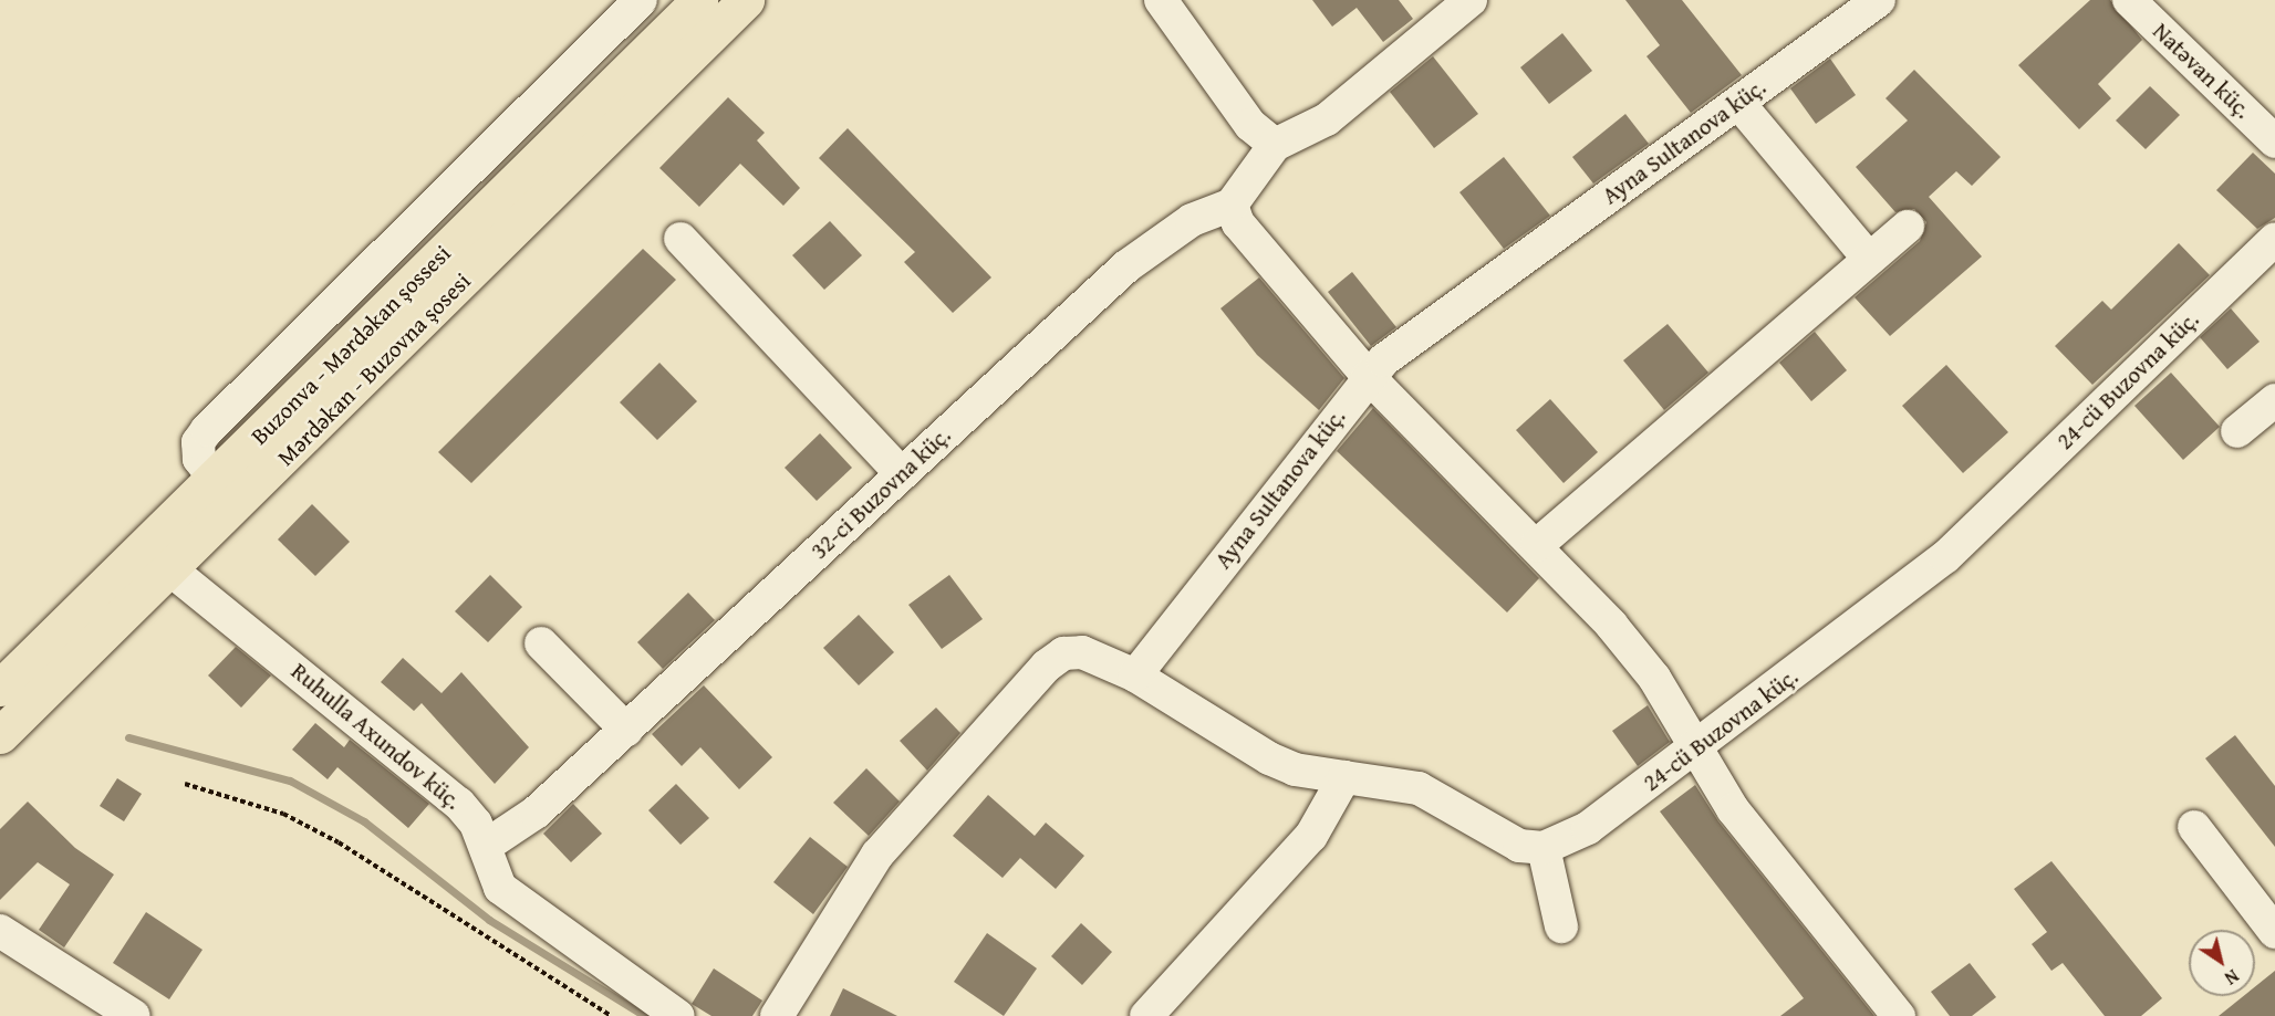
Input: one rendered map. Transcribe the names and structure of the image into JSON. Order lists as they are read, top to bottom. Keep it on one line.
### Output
{"streets":{"main road":["Buzonva - Mərdəkan şossesi","Mərdəkan - Buzovna şosesi"],"street":["Natəvan küç.","Ayna Sultanova küç.","24-cü Buzovna küç.","32-ci Buzovna küç.","Ruhulla Axundov küç."]},"crossings":[["Mərdəkan - Buzovna şosesi","Ruhulla Axundov küç."],["32-ci Buzovna küç.","Ruhulla Axundov küç."]],"north":"bottom right"}
